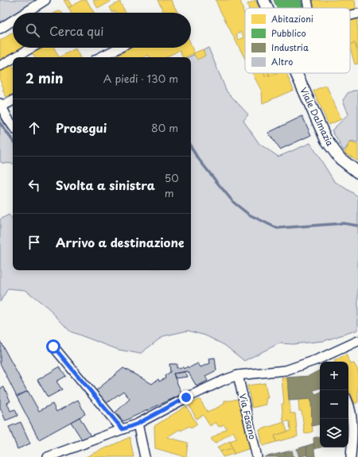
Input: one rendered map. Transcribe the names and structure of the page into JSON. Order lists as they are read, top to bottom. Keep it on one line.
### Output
{"streets":{"main road":["Viale Dalmazia"],"street":["Via Fasano"]},"legend":["Abitazioni","Pubblico","Industria","Altro"],"page":{"search":"Cerca qui","heading":["2 min","A piedi · 130 m"],"list":[["Prosegui","80 m"],["Svolta a sinistra","50 m"],"Arrivo a destinazione"],"map_buttons":["+","−"]}}
